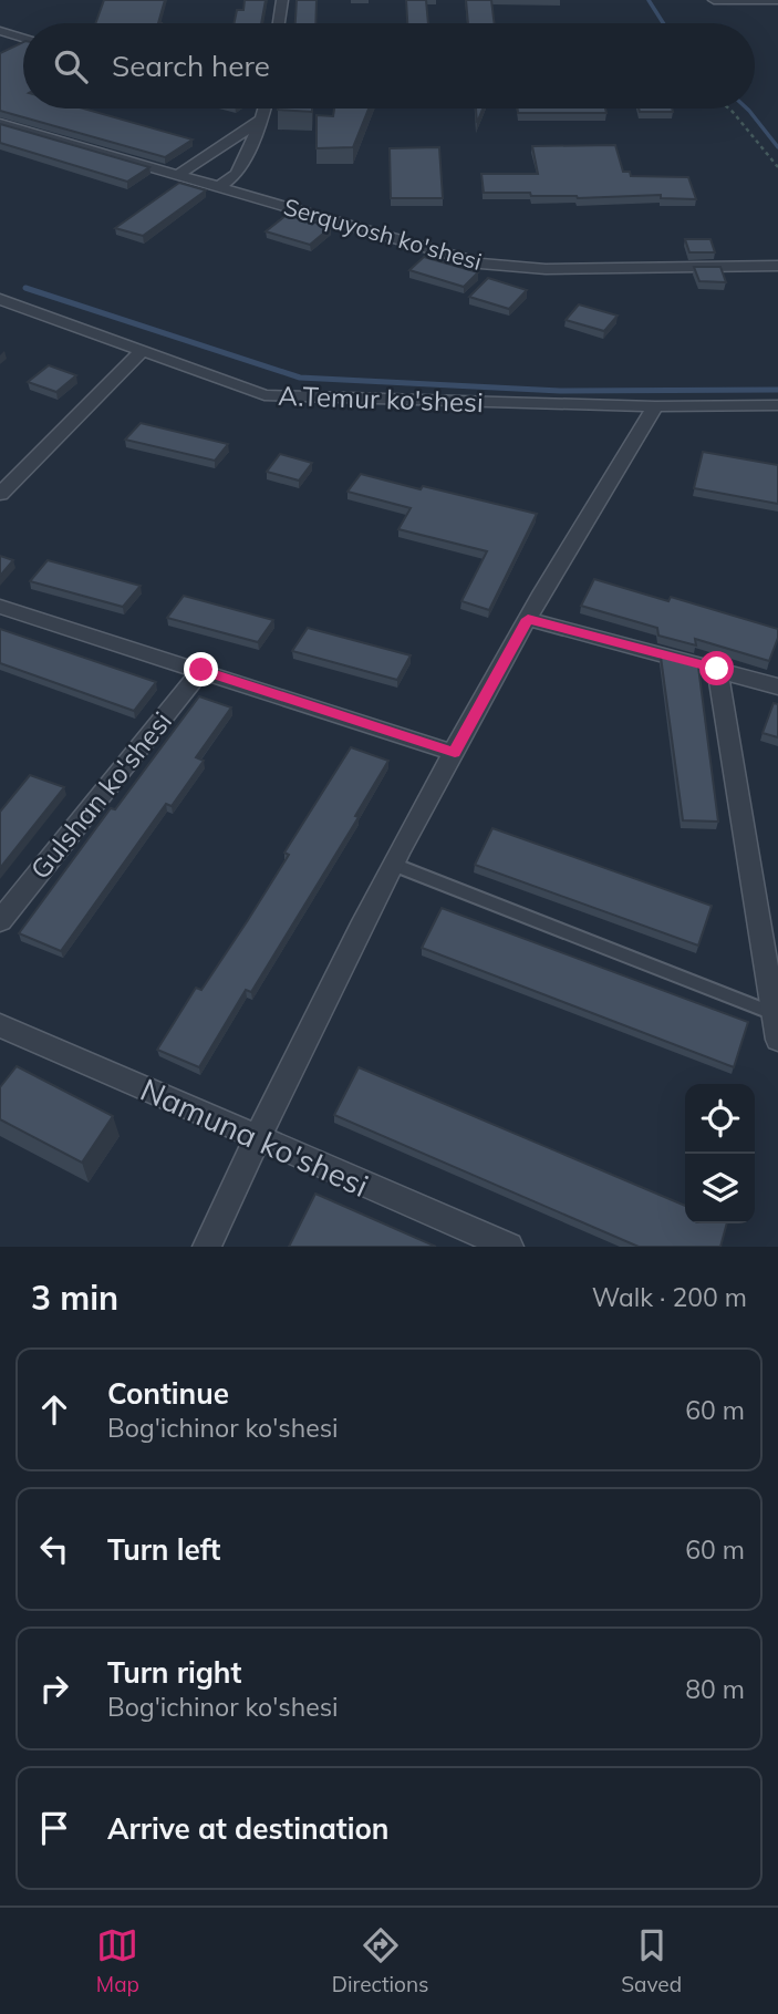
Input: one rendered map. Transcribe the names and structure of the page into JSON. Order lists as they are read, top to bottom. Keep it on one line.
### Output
{"streets":{"street":["Serquyosh ko'shesi","A.Temur ko'shesi","Gulshan ko'shesi","Namuna ko'shesi"]},"page":{"search":"Search here","heading":["3 min","Walk · 200 m"],"list":[["Continue","Bog'ichinor ko'shesi","60 m"],["Turn left","60 m"],["Turn right","Bog'ichinor ko'shesi","80 m"],"Arrive at destination"],"nav":["Map","Directions","Saved"]}}
